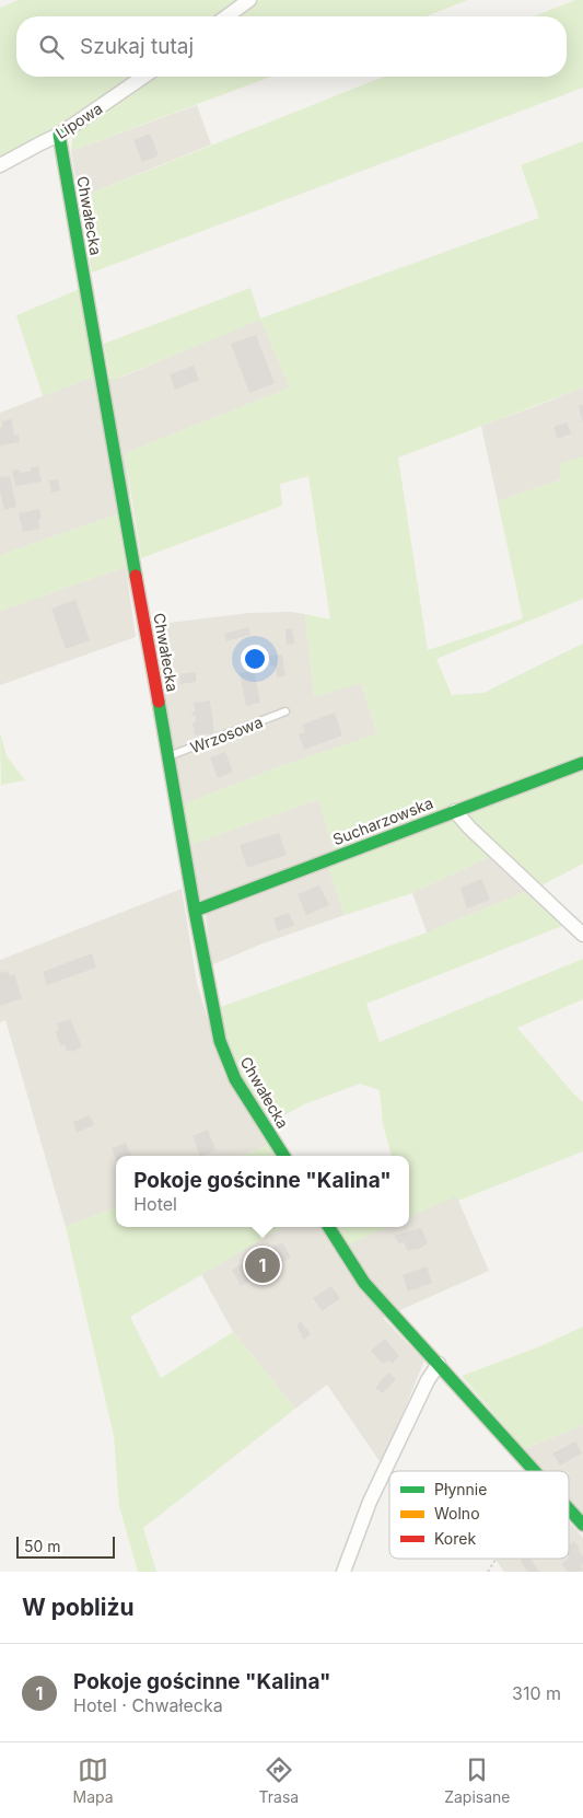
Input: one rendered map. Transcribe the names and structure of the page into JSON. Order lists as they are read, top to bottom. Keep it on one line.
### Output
{"streets":{"street":["Lipowa","Chwałecka","Sucharzowska"],"lane":["Wrzosowa"]},"crossings":[["Lipowa","Chwałecka"],["Chwałecka","Wrzosowa"],["Chwałecka","Sucharzowska"]],"legend":["Płynnie","Wolno","Korek"],"scale_bar":"50 m","page":{"search":"Szukaj tutaj","popup":["Pokoje gościnne \"Kalina\"","Hotel"],"pins":"1","scale":"50 m","heading":"W pobliżu","list":[{"mark":"1","name":"Pokoje gościnne \"Kalina\"","note":"Hotel · Chwałecka","value":"310 m"}],"nav":["Mapa","Trasa","Zapisane"]}}
